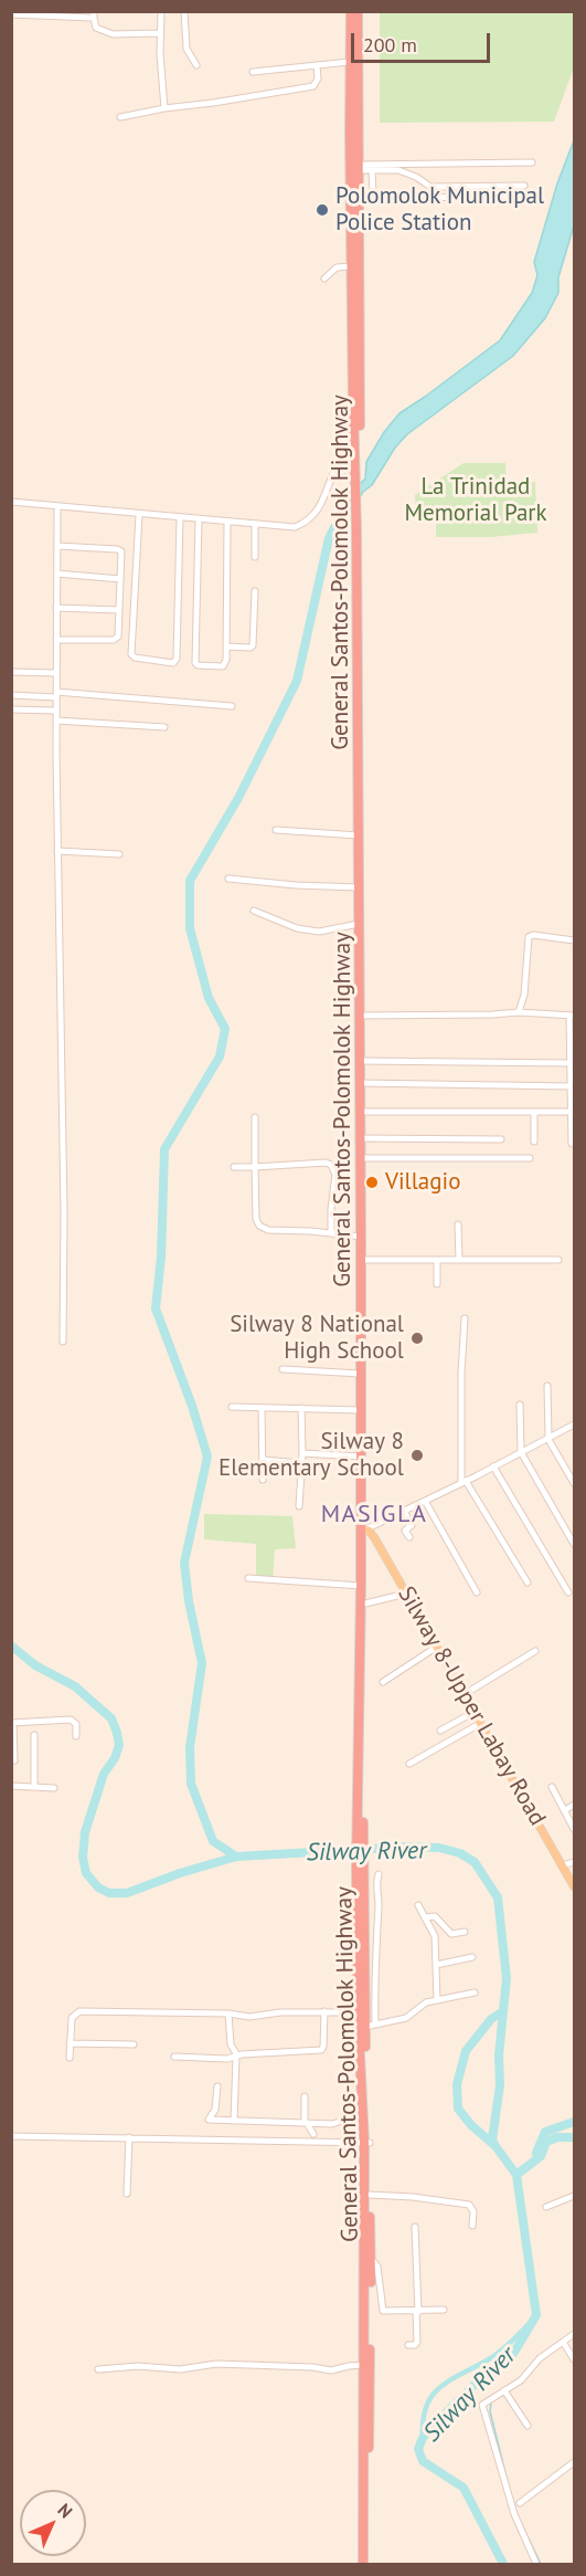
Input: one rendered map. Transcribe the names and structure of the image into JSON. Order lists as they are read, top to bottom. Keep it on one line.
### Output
{"streets":{"highway":["General Santos-Polomolok Highway"],"main road":["Silway 8-Upper Labay Road"]},"crossings":[["General Santos-Polomolok Highway","Silway 8-Upper Labay Road"]],"districts":["MASIGLA"],"water":["Silway River"],"parks":["La Trinidad Memorial Park"],"places":["Polomolok Municipal Police Station","Villagio","Silway 8 National High School","Silway 8 Elementary School"],"scale_bar":"200 m","north":"top right"}
